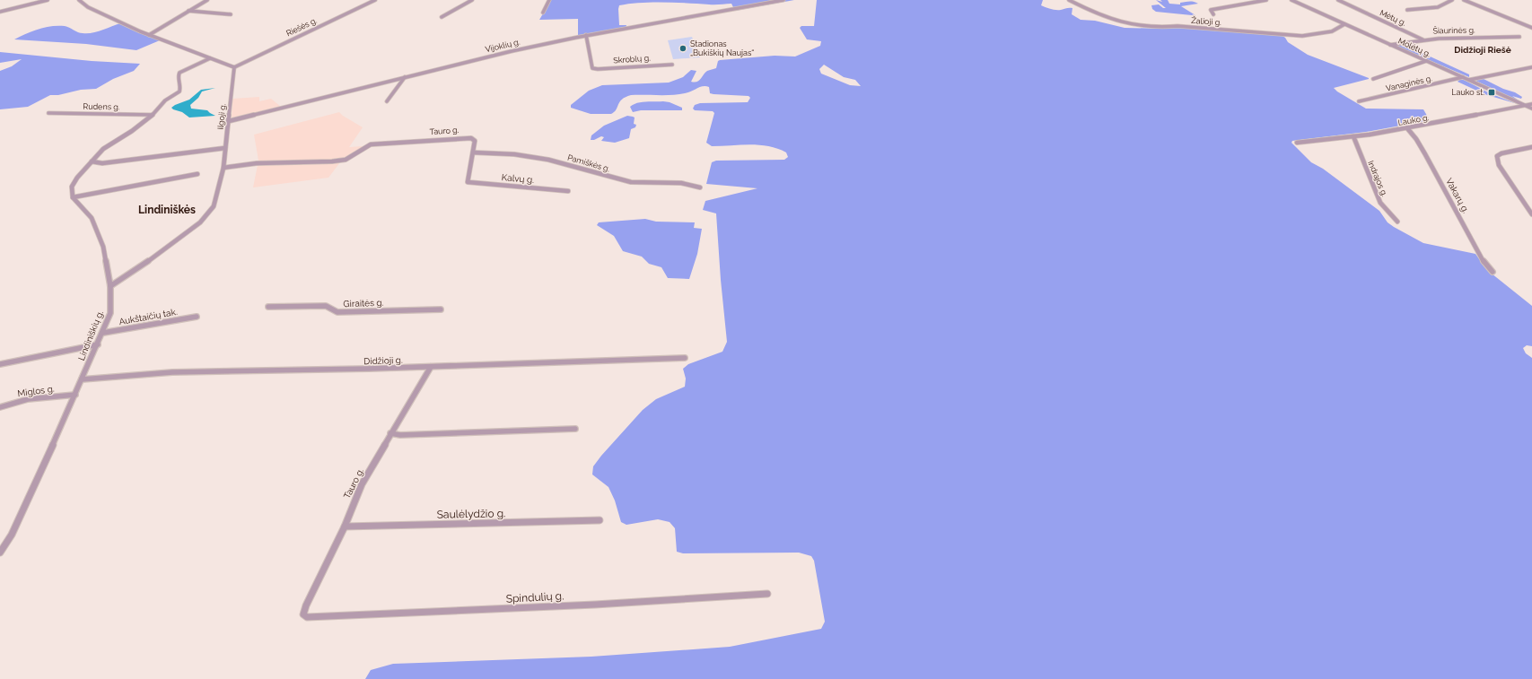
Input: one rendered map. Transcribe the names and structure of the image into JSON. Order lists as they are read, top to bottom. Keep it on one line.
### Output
{"streets":{"street":["Mėtų g.","Žalioji g.","Riešės g.","Šiaurinės g.","Vijoklių g.","Molėtų g.","Skroblų g.","Vanaginės g.","Rudens g.","Ilgoji g.","Lauko g.","Tauro g.","Pamiškės g.","Kalvų g.","Indrajos g.","Vakarų g.","Giraitės g.","Aukštaičių tak.","Lindiniškių g.","Didžioji g.","Miglos g.","Saulėlydžio g.","Spindulių g."]},"crossings":[["Mėtų g.","Šiaurinės g."],["Žalioji g.","Molėtų g."],["Riešės g.","Ilgoji g."],["Šiaurinės g.","Molėtų g."],["Vijoklių g.","Skroblų g."],["Vijoklių g.","Ilgoji g."],["Molėtų g.","Vanaginės g."],["Molėtų g.","Lauko g."],["Ilgoji g.","Tauro g."],["Ilgoji g.","Lindiniškių g."],["Lauko g.","Indrajos g."],["Lauko g.","Vakarų g."],["Tauro g.","Pamiškės g."],["Tauro g.","Kalvų g."],["Tauro g.","Didžioji g."],["Tauro g.","Saulėlydžio g."],["Tauro g.","Spindulių g."],["Aukštaičių tak.","Lindiniškių g."],["Lindiniškių g.","Didžioji g."],["Lindiniškių g.","Miglos g."]],"districts":["Didžioji Riešė","Lindiniškės"],"places":{"other":["Stadionas „Bukiškių Naujas“"],"transit":["Lauko st."]}}
